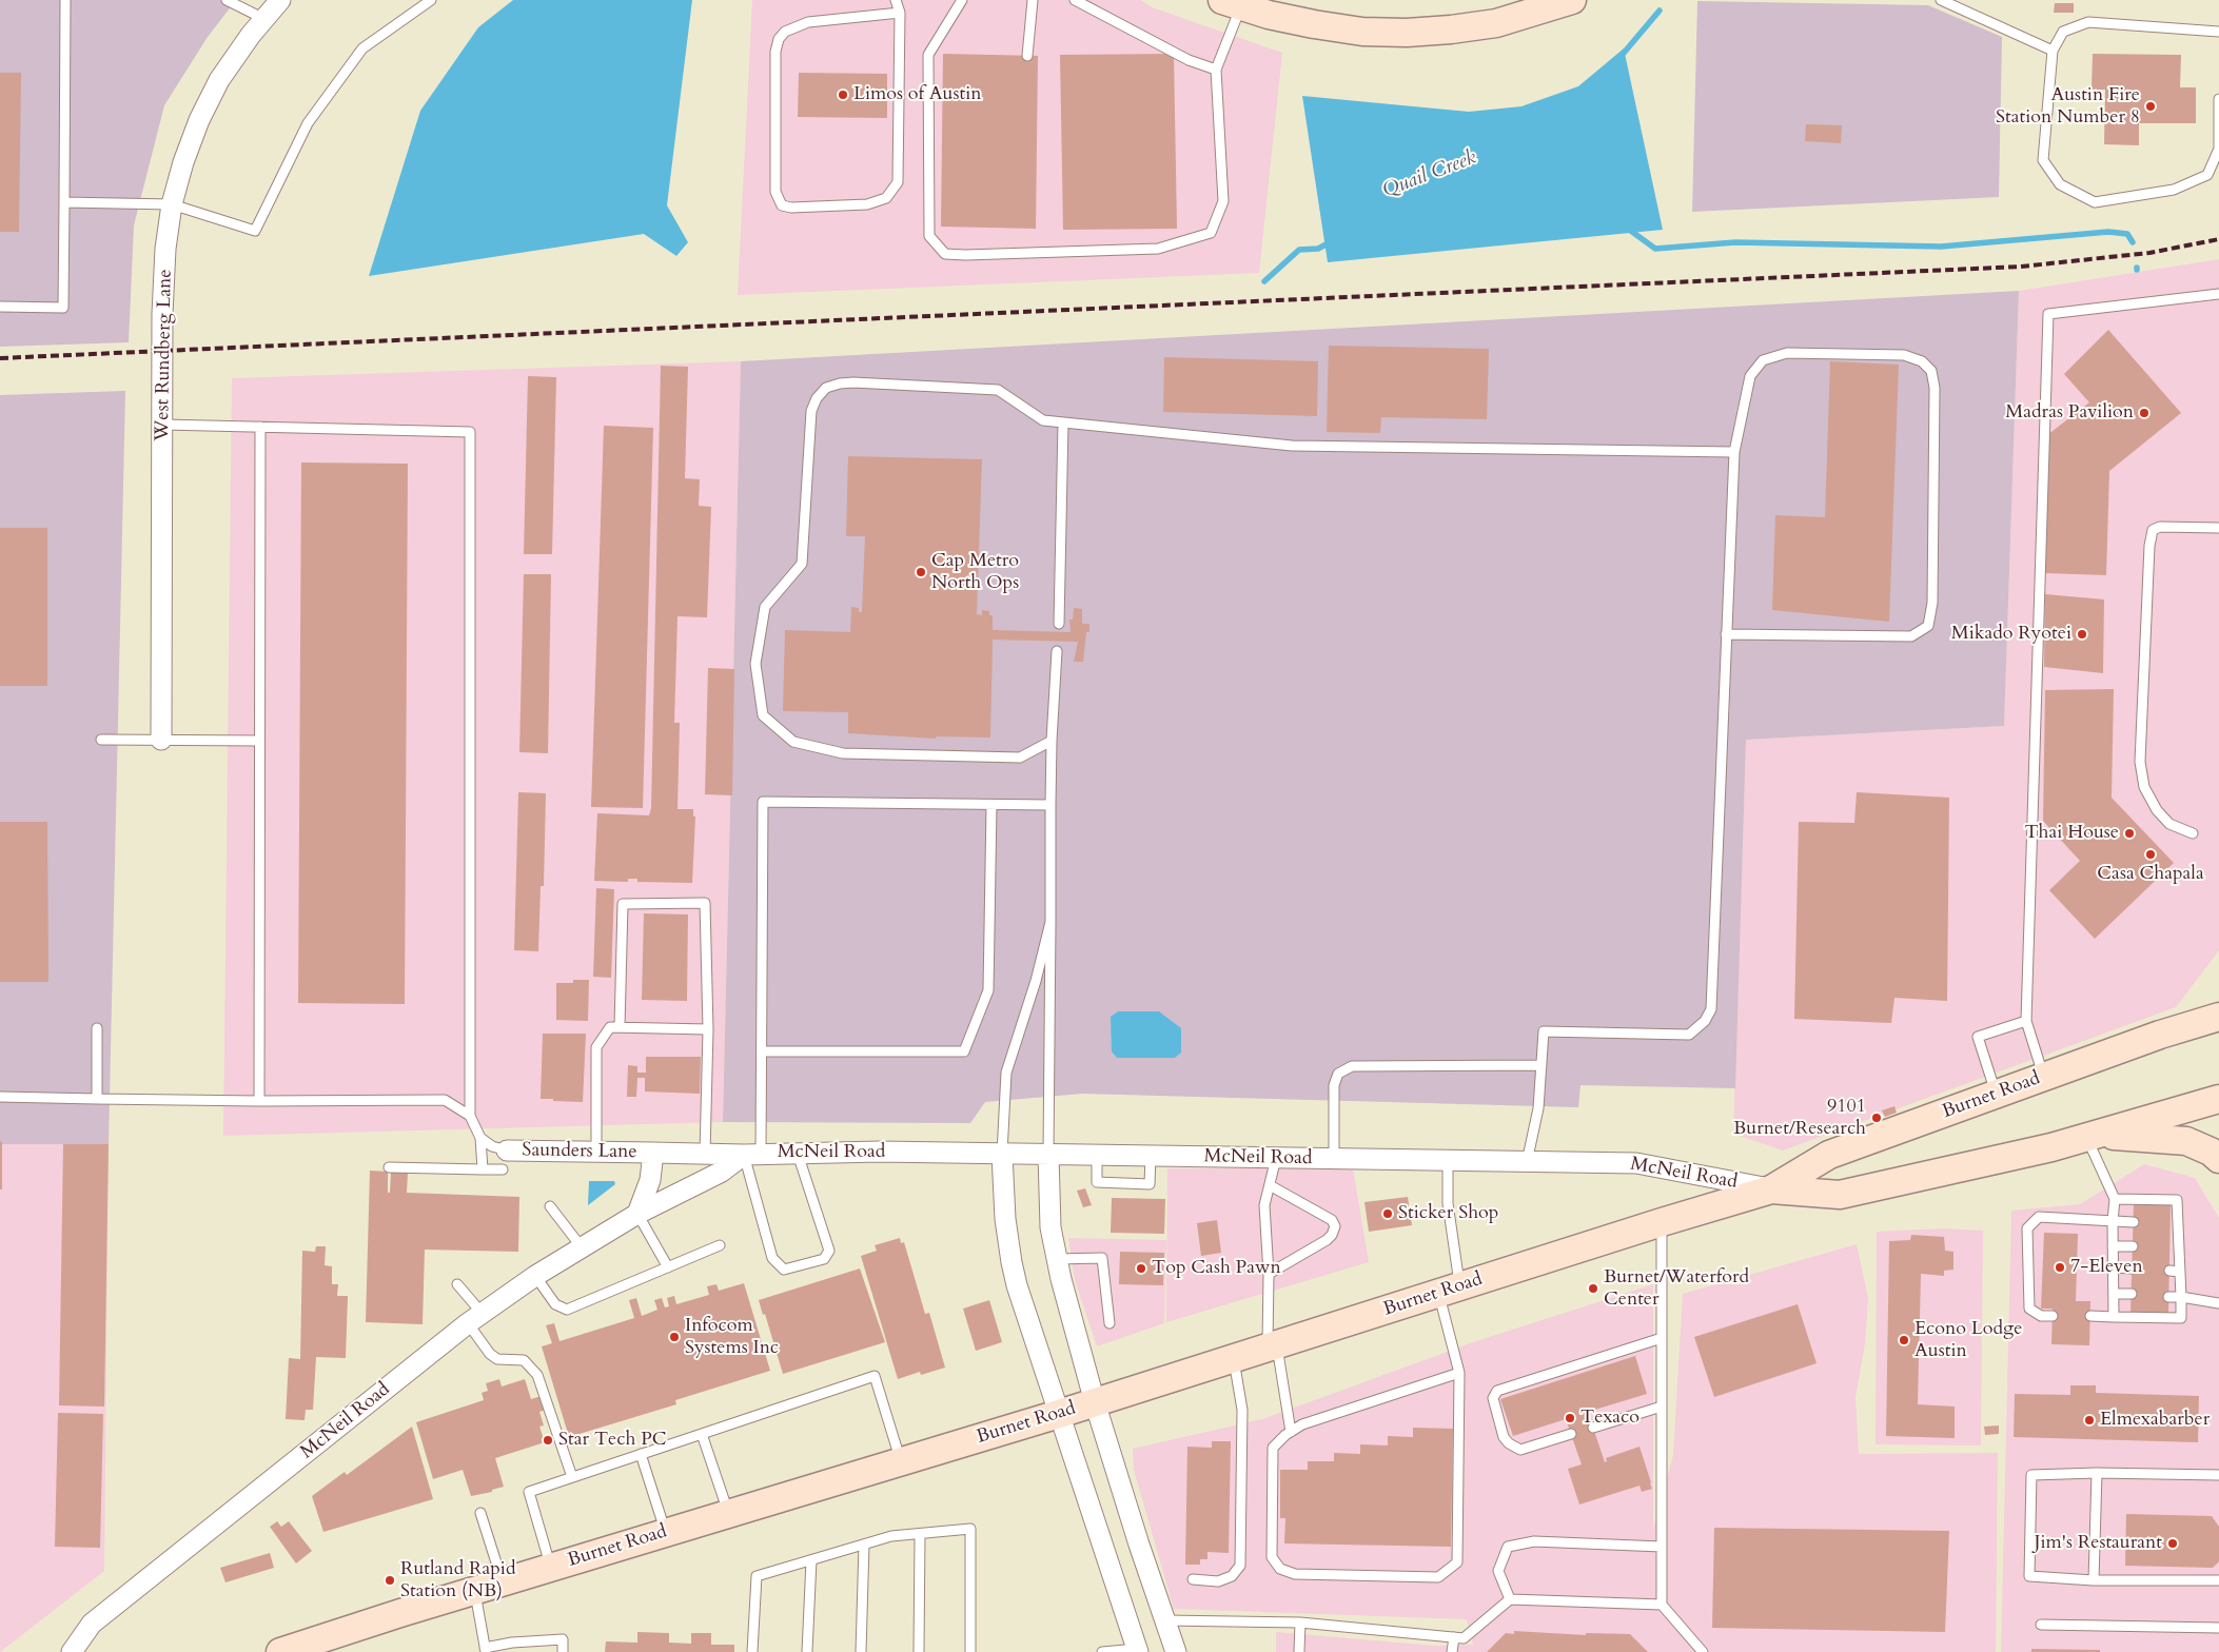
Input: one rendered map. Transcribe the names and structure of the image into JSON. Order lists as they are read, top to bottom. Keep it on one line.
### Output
{"streets":{"main road":["Burnet Road"],"street":["West Rundberg Lane","Saunders Lane","McNeil Road"]},"crossings":[["Burnet Road","McNeil Road"],["Saunders Lane","McNeil Road"]],"water":["Quail Creek"],"places":["Limos of Austin","Austin Fire Station Number 8","Madras Pavilion","Cap Metro North Ops","Mikado Ryotei","Thai House","Casa Chapala","9101 Burnet/Research","Sticker Shop","7-Eleven","Top Cash Pawn","Burnet/Waterford Center","Infocom Systems Inc","Econo Lodge Austin","Texaco","Elmexabarber","Star Tech PC","Jim's Restaurant","Rutland Rapid Station (NB)"]}
